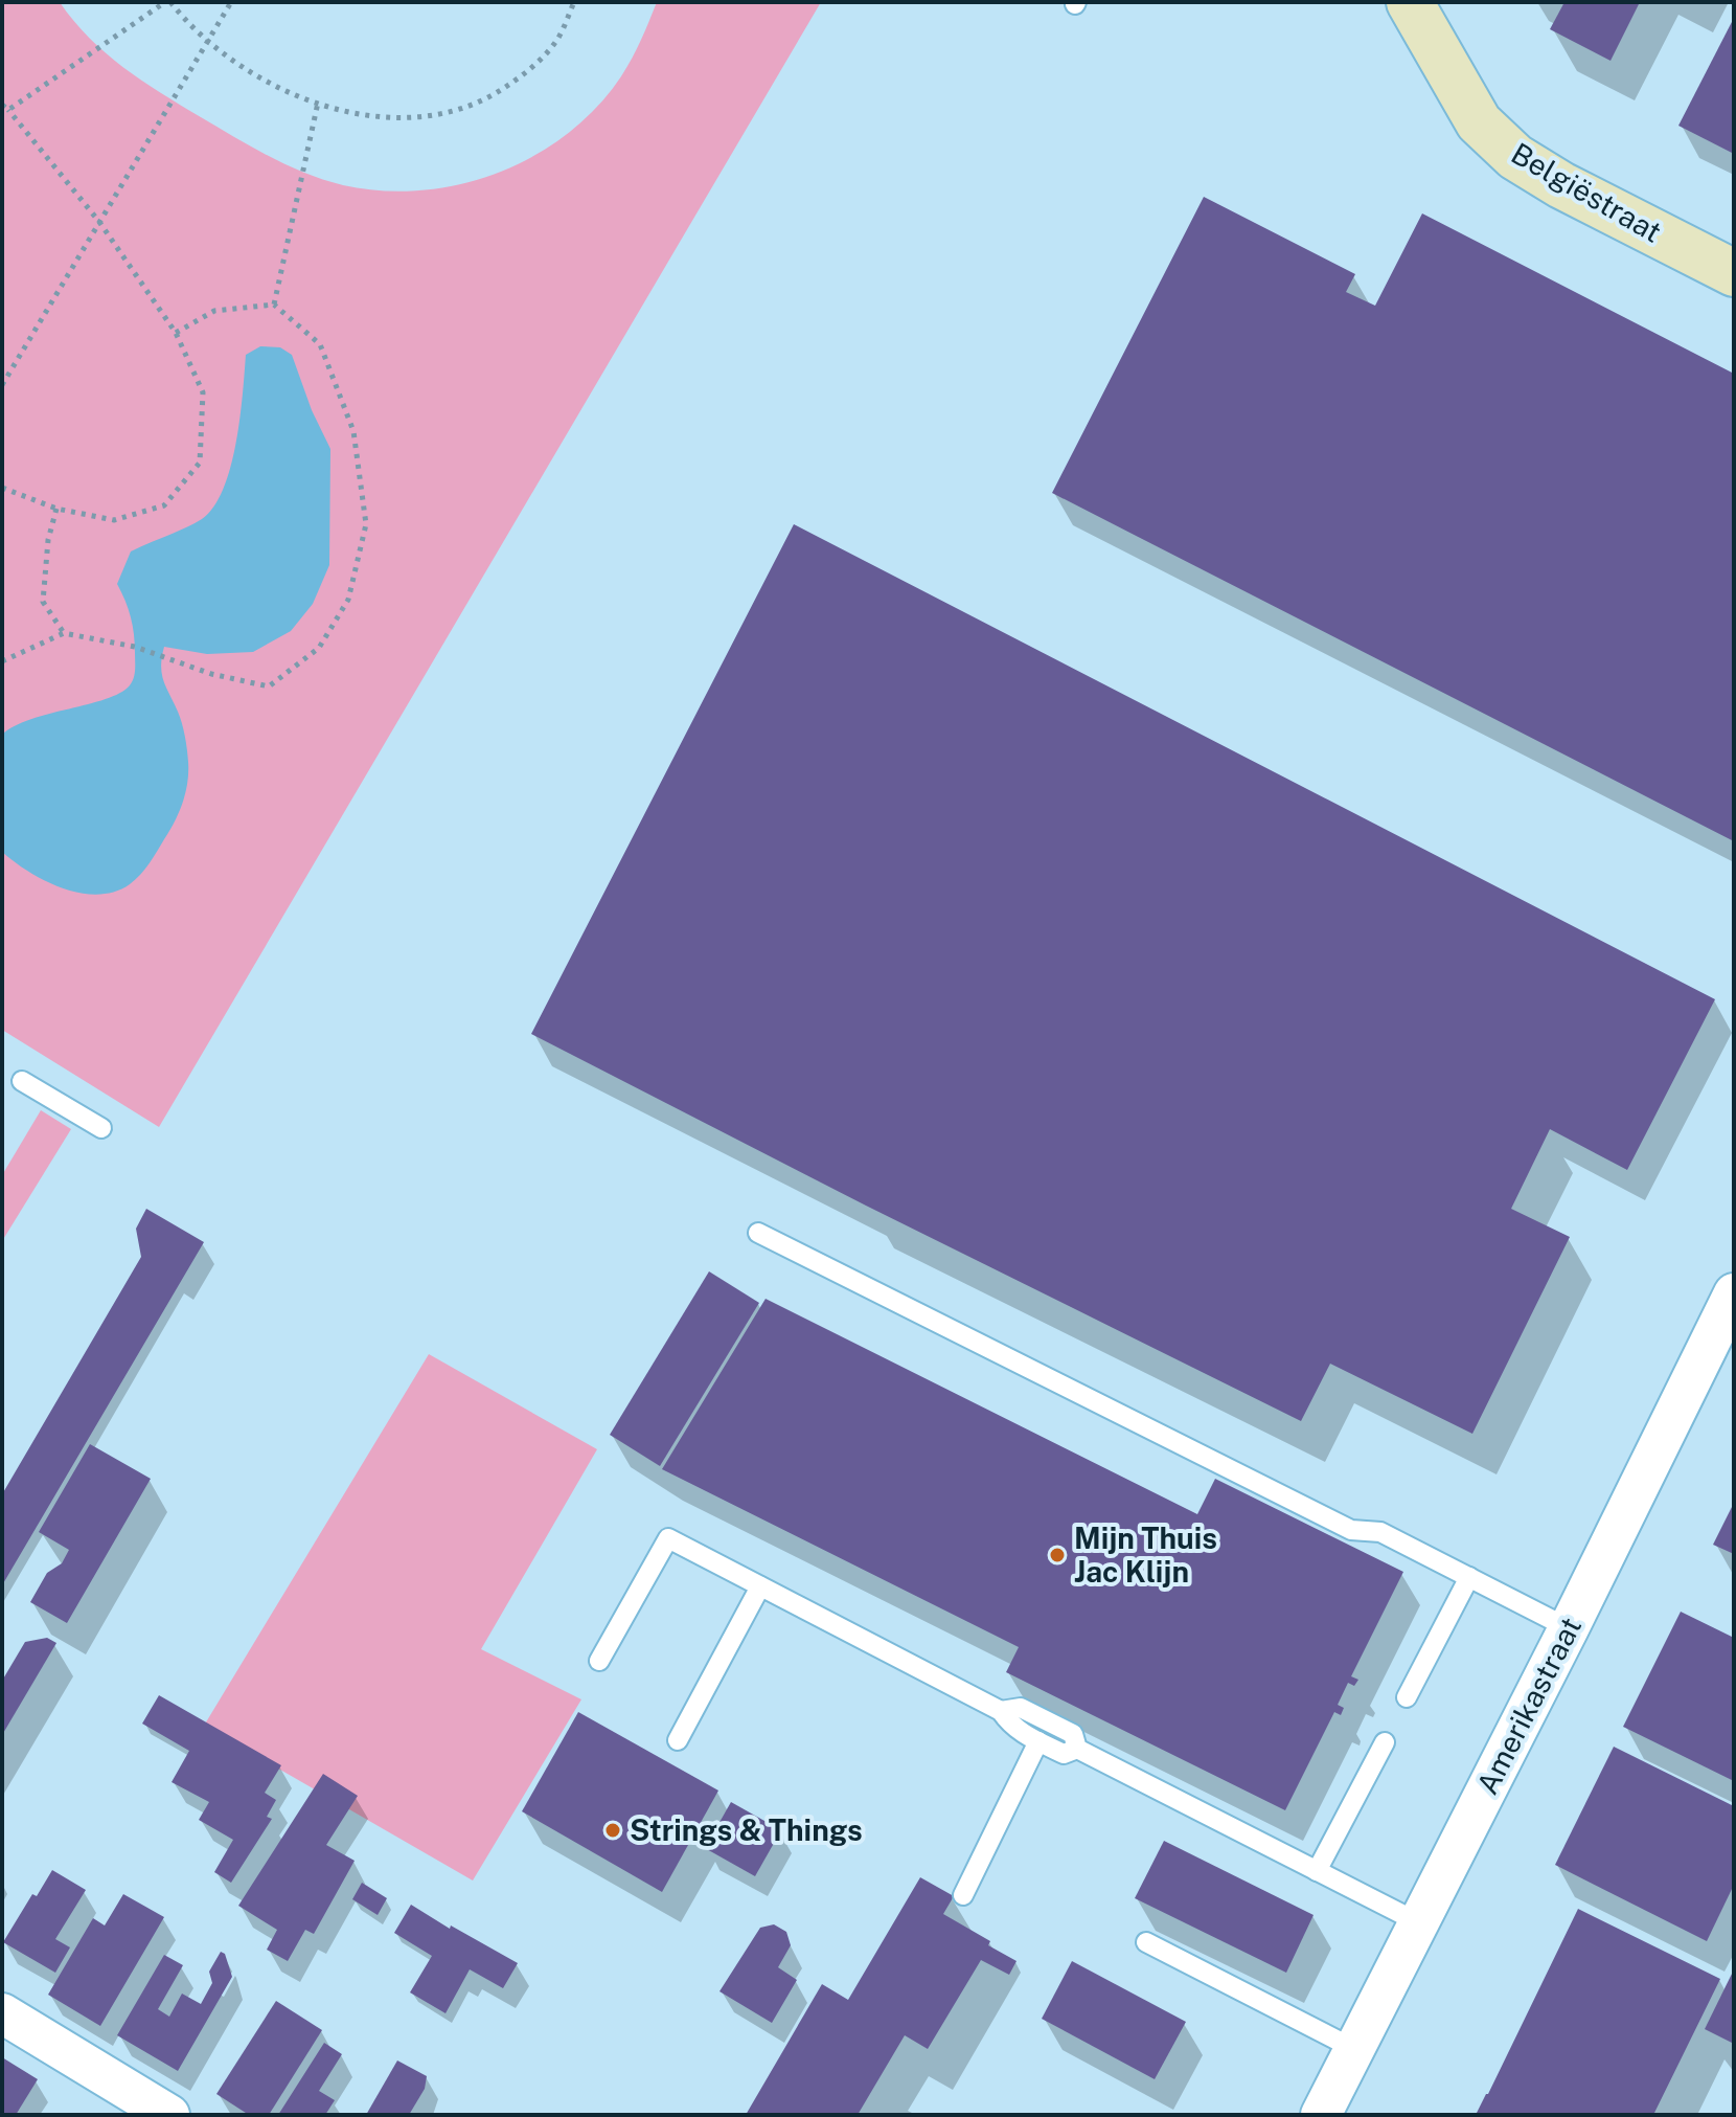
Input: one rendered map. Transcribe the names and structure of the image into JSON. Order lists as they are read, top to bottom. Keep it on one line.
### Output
{"streets":{"main road":["Belgiëstraat"],"street":["Amerikastraat"]},"places":["Mijn Thuis Jac Klijn","Strings & Things"]}
